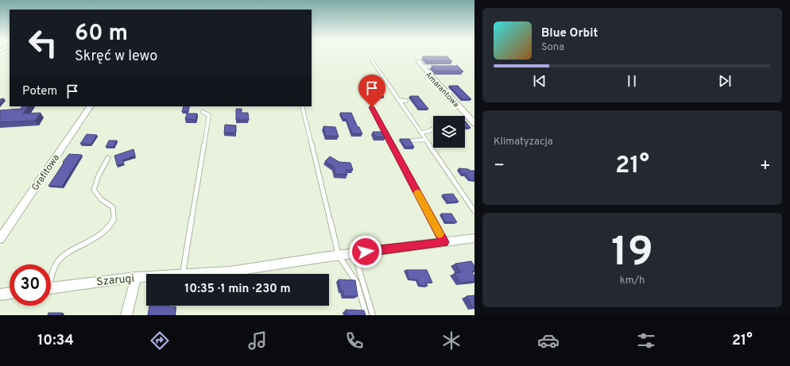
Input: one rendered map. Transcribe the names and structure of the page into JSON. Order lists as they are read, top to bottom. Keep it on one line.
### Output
{"streets":{"street":["Amarantowa","Grafitowa","Szarugi"]},"page":{"turn":["60 m","Skręć w lewo"],"song":["Blue Orbit","Sona"],"then":"Potem","tile":["Klimatyzacja",["19","km/h"]],"heat":["−","21°","+"],"limit":"30","trip":"10:35 · 1 min · 230 m","tabs":["10:34","21°"]}}
